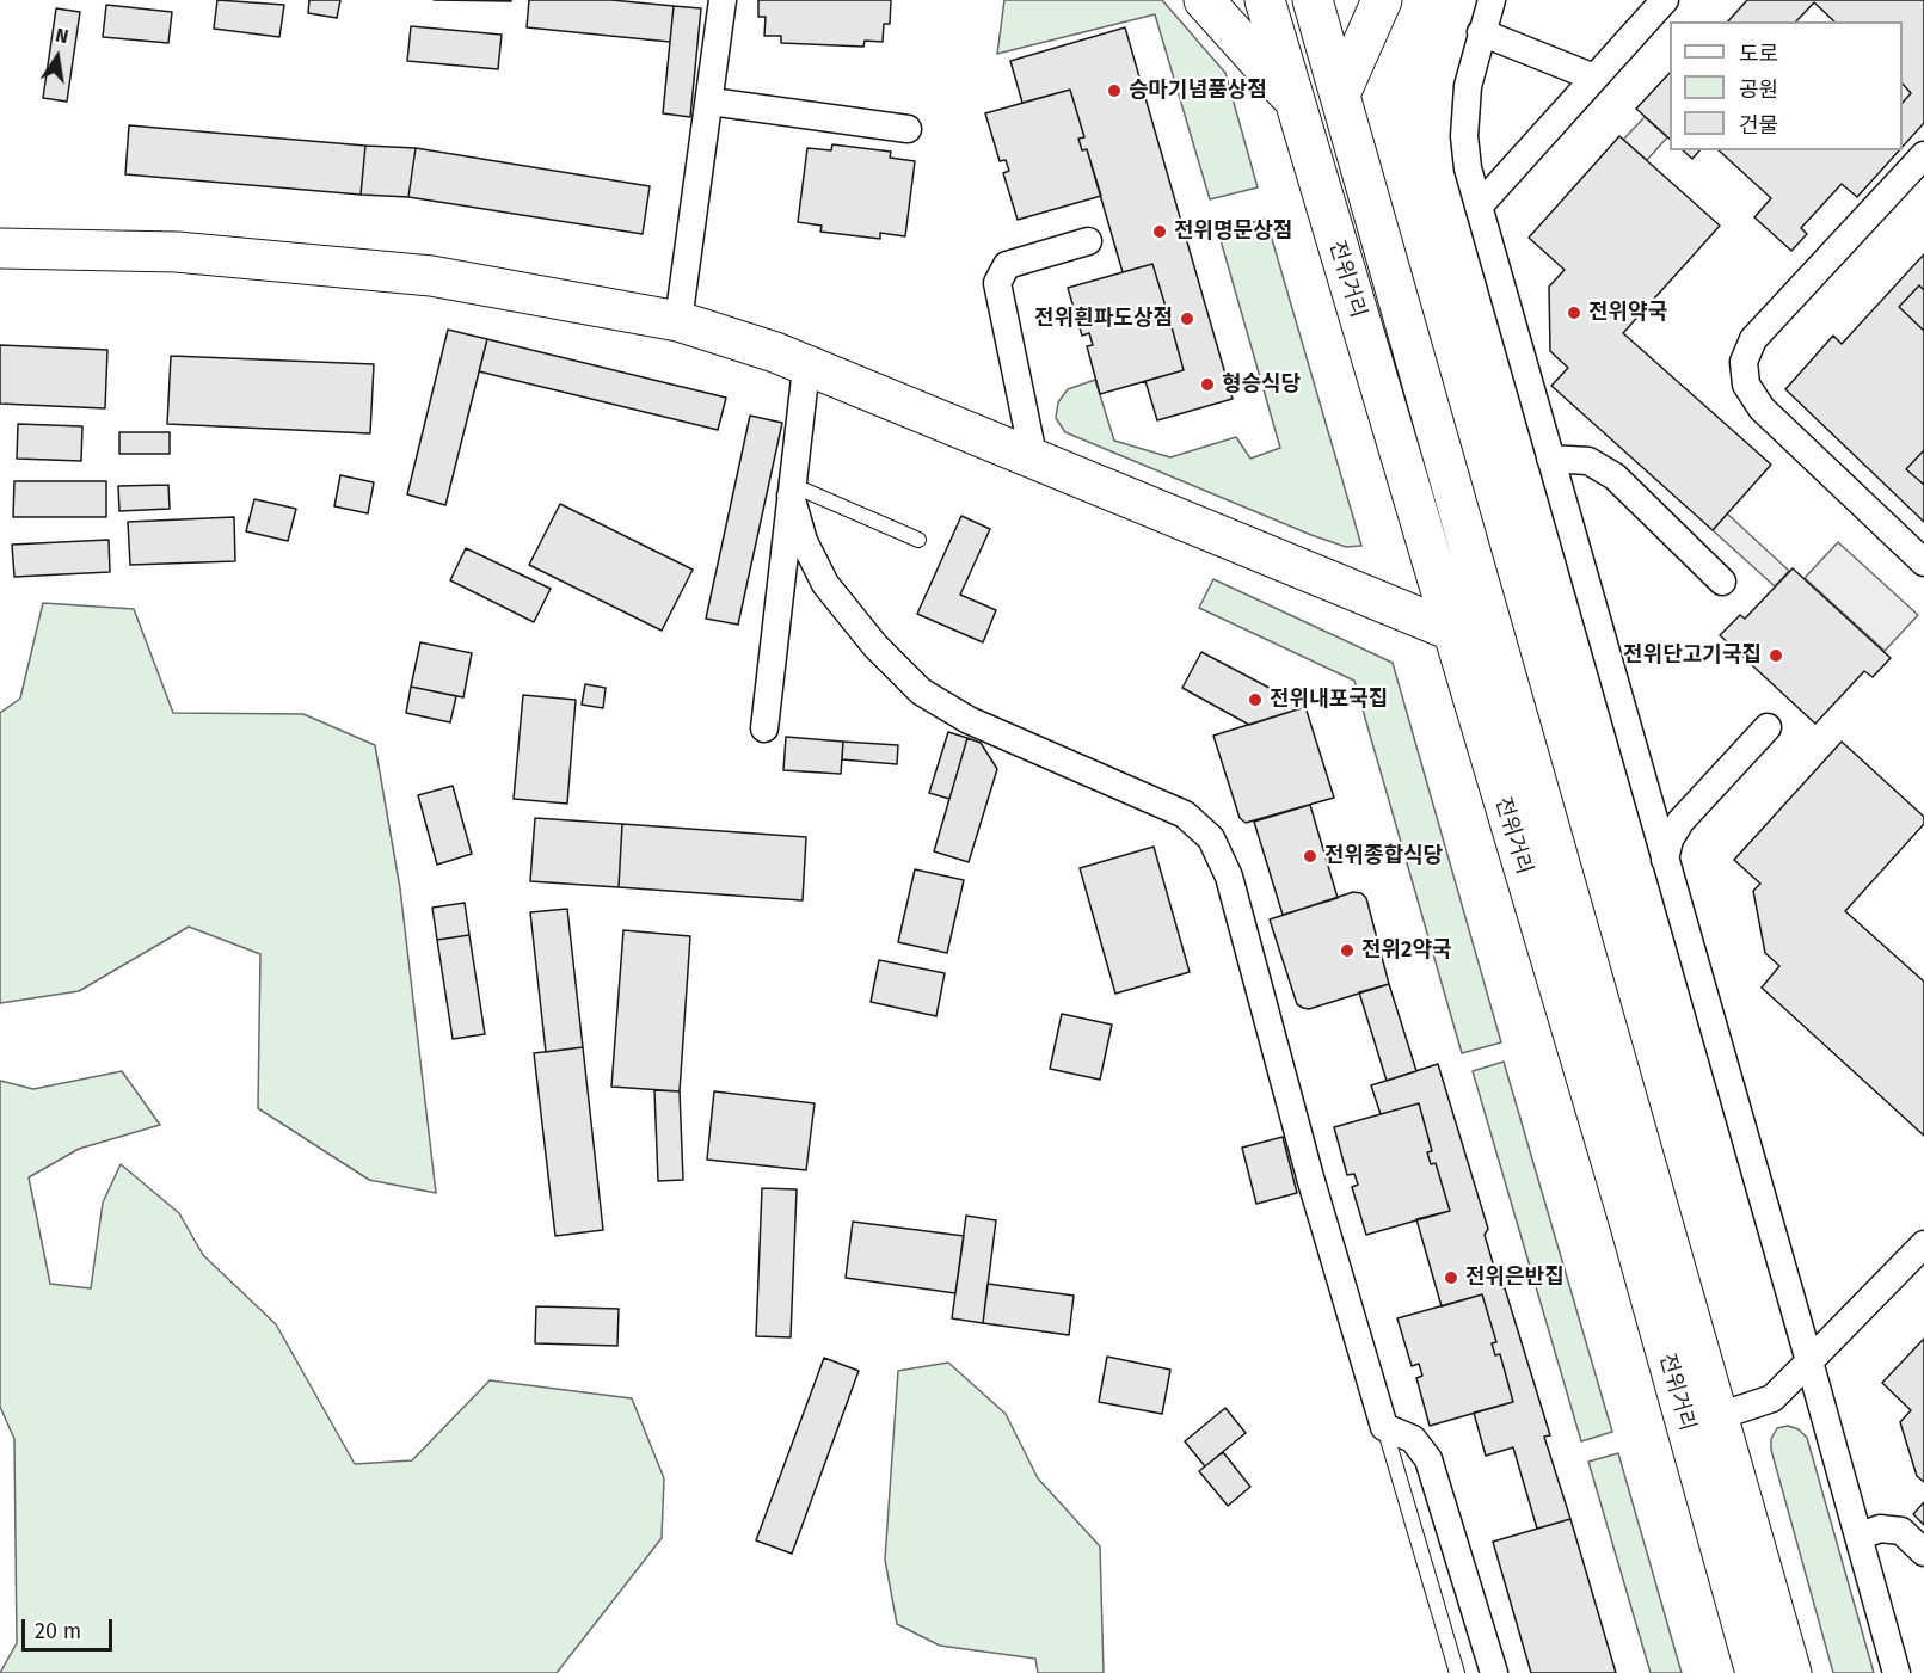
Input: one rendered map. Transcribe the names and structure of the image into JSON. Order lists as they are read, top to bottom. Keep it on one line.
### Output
{"streets":{"main road":["전위거리"]},"places":["승마기념품상점","전위명문상점","전위약국","전위흰파도상점","형승식당","전위단고기국집","전위내포국집","전위종합식당","전위2약국","전위은반집"],"legend":["도로","공원","건물"],"scale_bar":"20 m","north":"top"}
